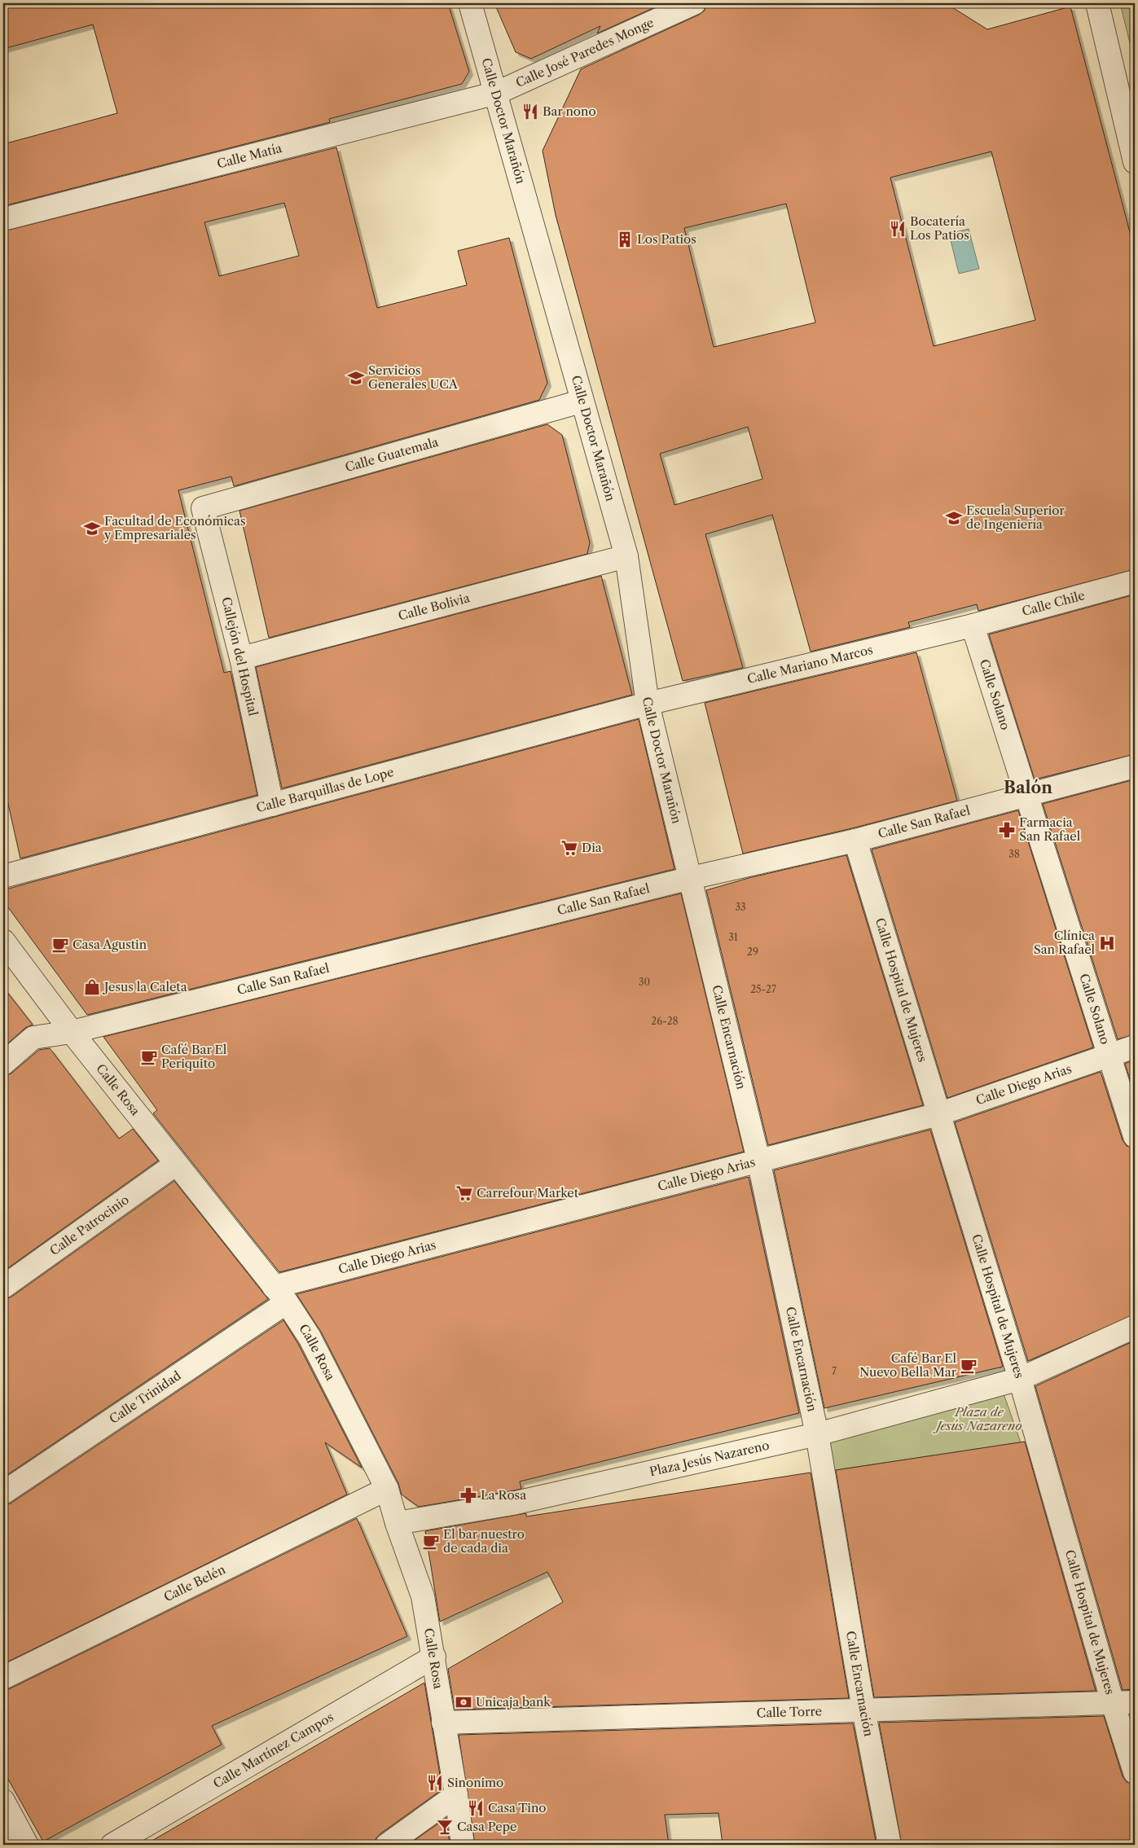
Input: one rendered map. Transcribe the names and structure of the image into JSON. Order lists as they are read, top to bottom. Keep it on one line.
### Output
{"streets":{"street":["Calle José Paredes Monge","Calle Doctor Marañón","Calle Matía","Calle Guatemala","Calle Chile","Calle Bolivia","Callejón del Hospital","Calle Mariano Marcos","Calle Solano","Calle Barquillas de Lope","Calle San Rafael","Calle Hospital de Mujeres","Calle Encarnación","Calle Diego Arias","Calle Rosa","Calle Patrocinio","Calle Trinidad","Plaza Jesús Nazareno","Calle Belén","Calle Torre","Calle Martínez Campos"]},"crossings":[["Calle José Paredes Monge","Calle Doctor Marañón"],["Calle José Paredes Monge","Calle Matía"],["Calle Doctor Marañón","Calle Matía"],["Calle Doctor Marañón","Calle Guatemala"],["Calle Doctor Marañón","Calle Bolivia"],["Calle Doctor Marañón","Calle Mariano Marcos"],["Calle Doctor Marañón","Calle Barquillas de Lope"],["Calle Doctor Marañón","Calle San Rafael"],["Calle Doctor Marañón","Calle Encarnación"],["Calle Guatemala","Callejón del Hospital"],["Calle Chile","Calle Mariano Marcos"],["Calle Chile","Calle Solano"],["Calle Bolivia","Callejón del Hospital"],["Callejón del Hospital","Calle Barquillas de Lope"],["Calle Mariano Marcos","Calle Solano"],["Calle Mariano Marcos","Calle Barquillas de Lope"],["Calle Solano","Calle San Rafael"],["Calle Solano","Calle Diego Arias"],["Calle San Rafael","Calle Hospital de Mujeres"],["Calle San Rafael","Calle Encarnación"],["Calle San Rafael","Calle Rosa"],["Calle Hospital de Mujeres","Calle Diego Arias"],["Calle Hospital de Mujeres","Plaza Jesús Nazareno"],["Calle Hospital de Mujeres","Calle Torre"],["Calle Encarnación","Calle Diego Arias"],["Calle Encarnación","Plaza Jesús Nazareno"],["Calle Encarnación","Calle Torre"],["Calle Diego Arias","Calle Rosa"],["Calle Diego Arias","Calle Trinidad"],["Calle Rosa","Calle Patrocinio"],["Calle Rosa","Calle Trinidad"],["Calle Rosa","Plaza Jesús Nazareno"],["Calle Rosa","Calle Belén"],["Calle Rosa","Calle Torre"],["Calle Rosa","Calle Martínez Campos"]],"districts":["Balón"],"parks":["Plaza de Jesús Nazareno"],"places":{"restaurant":["Bar nono","Bocatería Los Patios","Sinonimo","Casa Tino"],"building":["Los Patios"],"school or university":["Servicios Generales UCA","Escuela Superior de Ingeniería","Facultad de Económicas y Empresariales"],"pharmacy":["Farmacia San Rafael","La Rosa"],"supermarket":["Dia","Carrefour Market"],"hospital":["Clínica San Rafael"],"cafe":["Casa Agustin","Café Bar El Periquito","Café Bar El Nuevo Bella Mar","El bar nuestro de cada dia"],"shop":["Jesus la Caleta"],"bank":["Unicaja bank"],"bar":["Casa Pepe"]},"house_numbers":["38","33","31","29","30","25-27","26-28","7"]}
